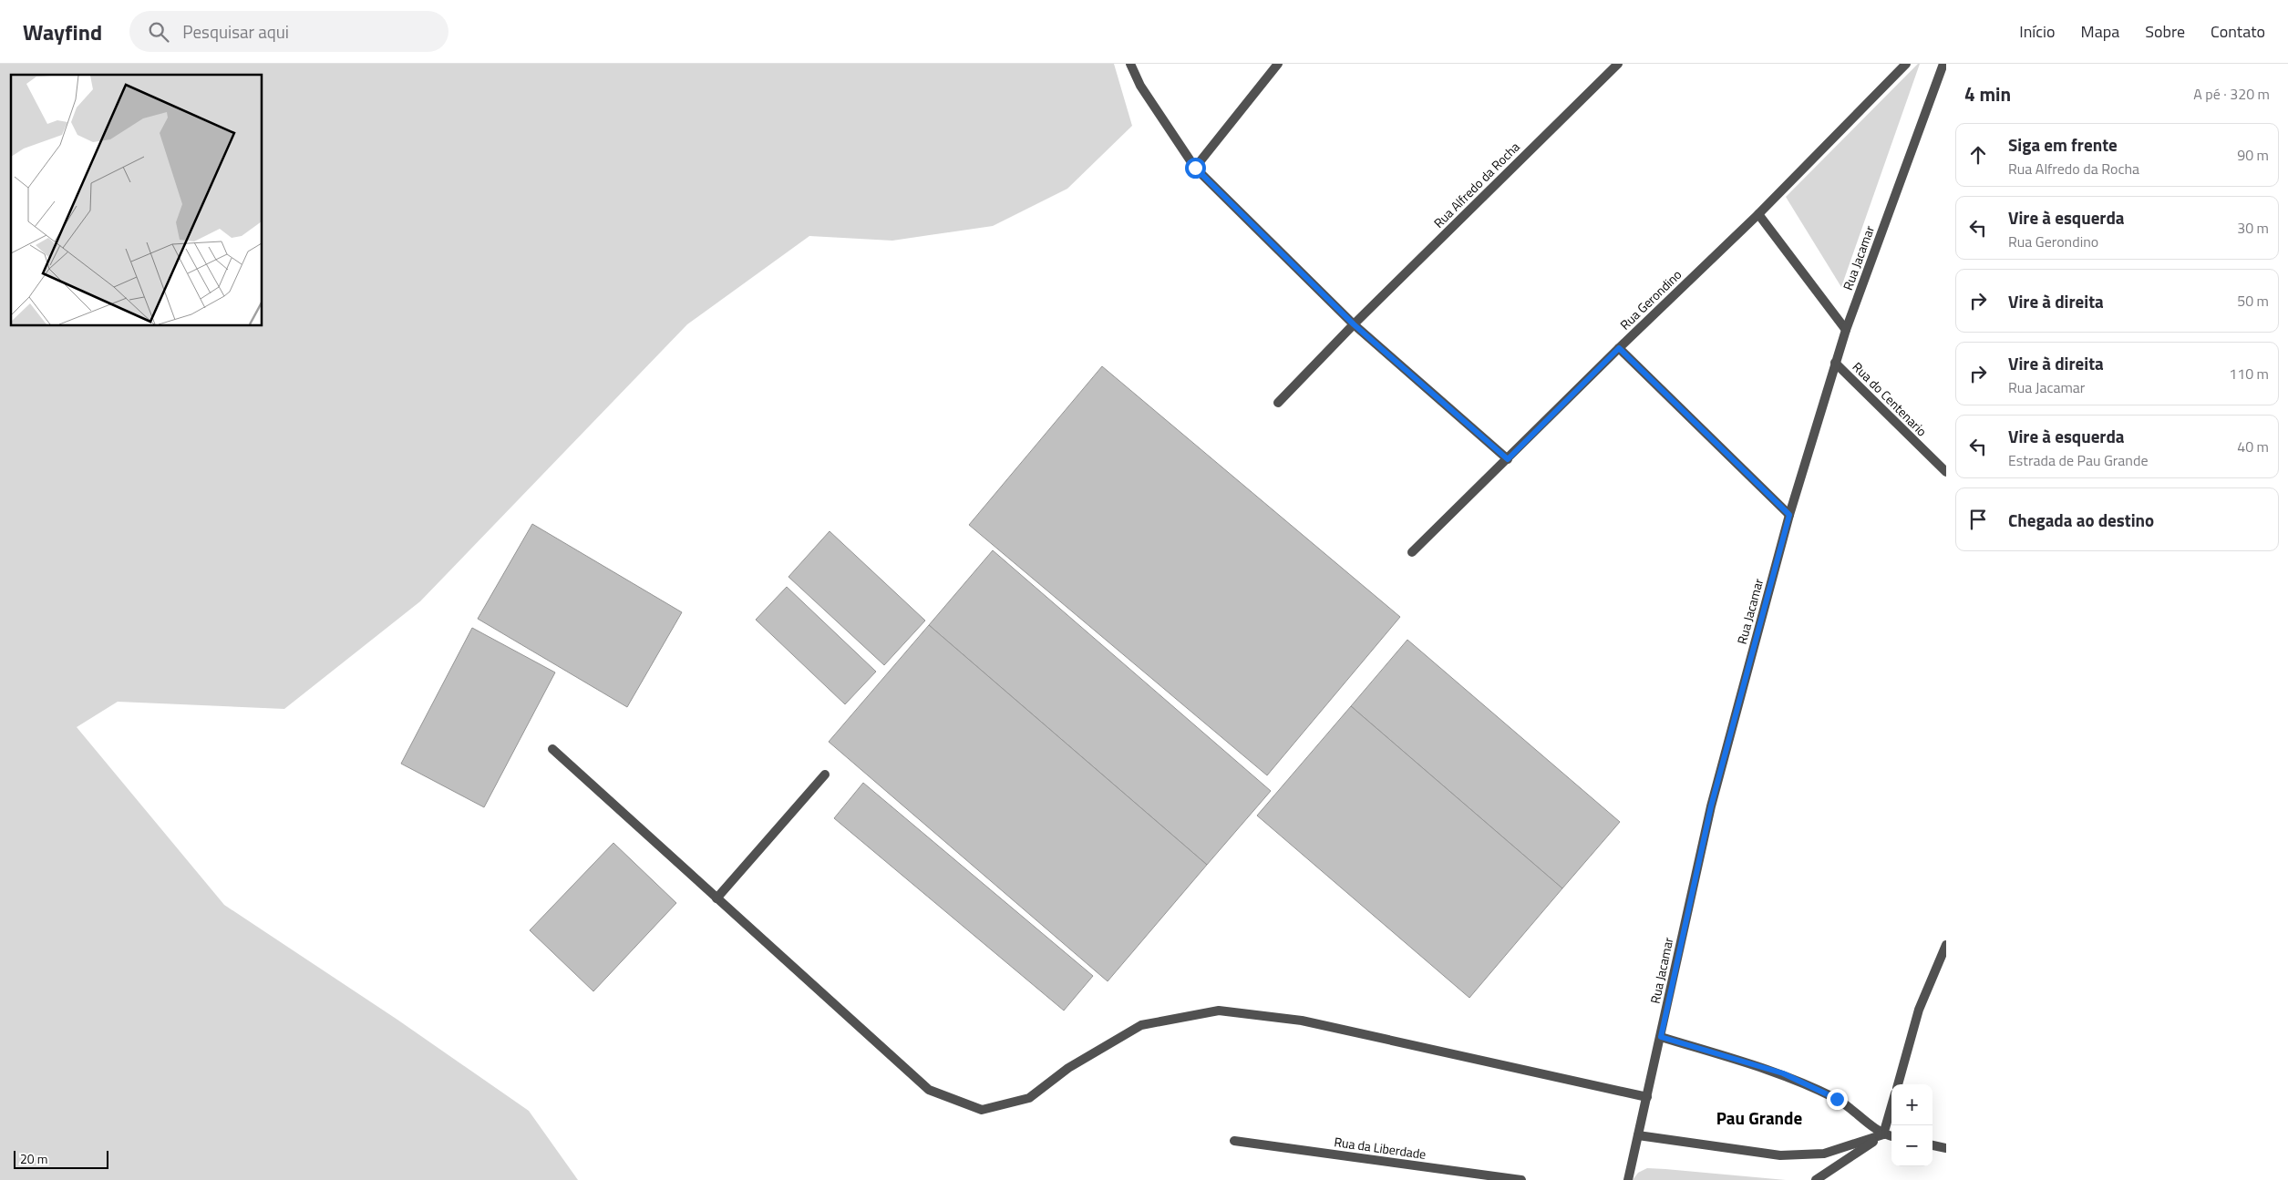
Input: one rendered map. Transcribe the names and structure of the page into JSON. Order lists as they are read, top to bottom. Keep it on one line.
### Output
{"streets":{"street":["Rua Alfredo da Rocha","Rua Jacamar","Rua Gerondino","Rua do Centenario","Rua da Liberdade"]},"crossings":[["Rua Jacamar","Rua do Centenario"]],"districts":["Pau Grande"],"scale_bar":"20 m","page":{"header":"Wayfind","search":"Pesquisar aqui","nav":["Início","Mapa","Sobre","Contato"],"heading":["4 min","A pé · 320 m"],"list":[["Siga em frente","Rua Alfredo da Rocha","90 m"],["Vire à esquerda","Rua Gerondino","30 m"],["Vire à direita","50 m"],["Vire à direita","Rua Jacamar","110 m"],["Vire à esquerda","Estrada de Pau Grande","40 m"],"Chegada ao destino"],"map_buttons":["+","−"],"scale":"20 m"}}
